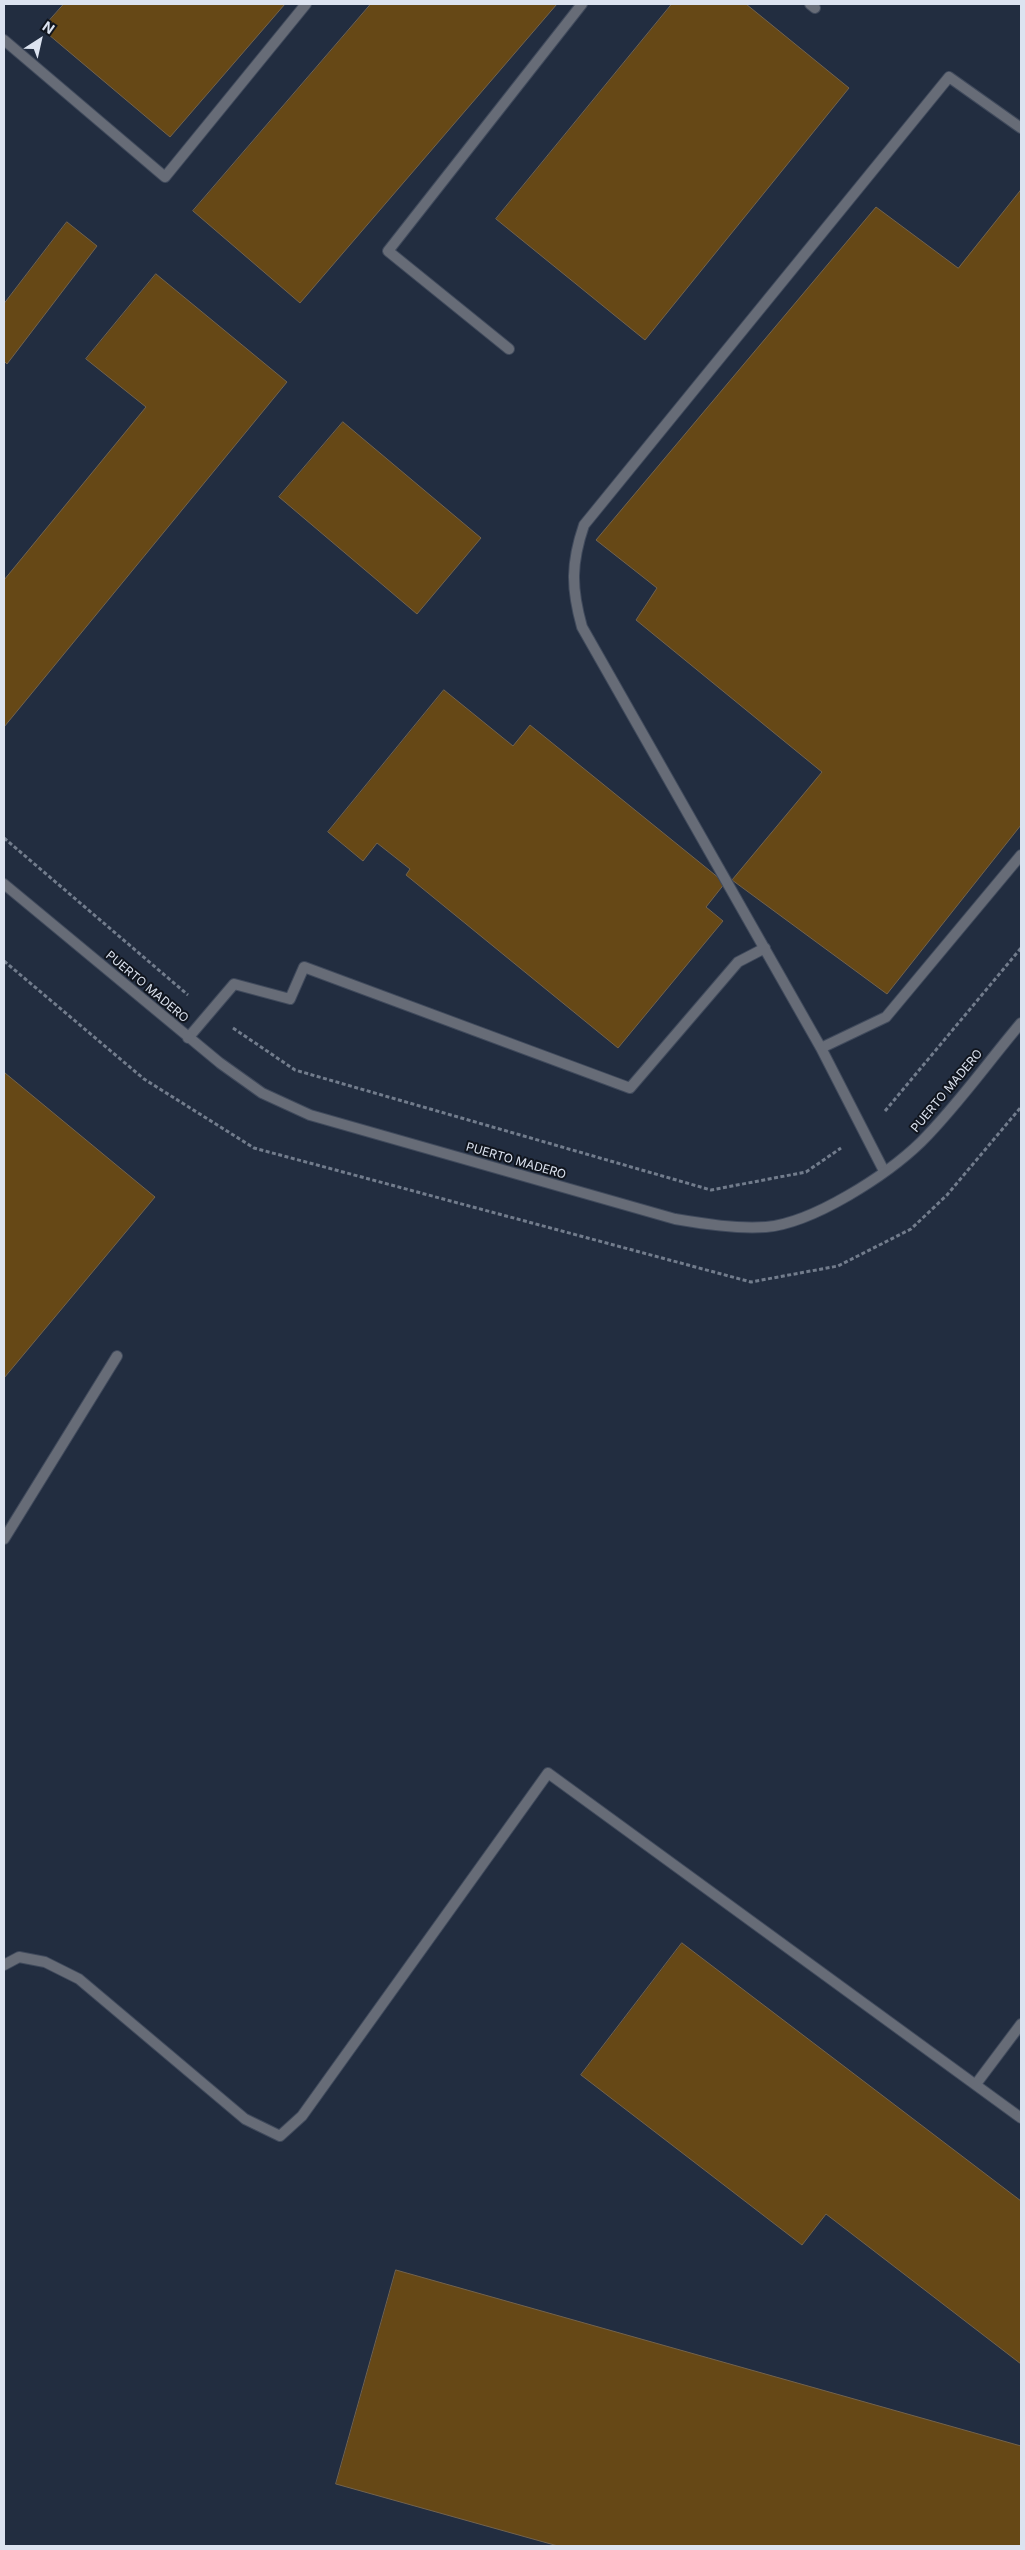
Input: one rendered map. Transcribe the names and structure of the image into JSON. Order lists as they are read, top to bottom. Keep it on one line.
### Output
{"streets":{"street":["PUERTO MADERO"]},"north":"top right"}
